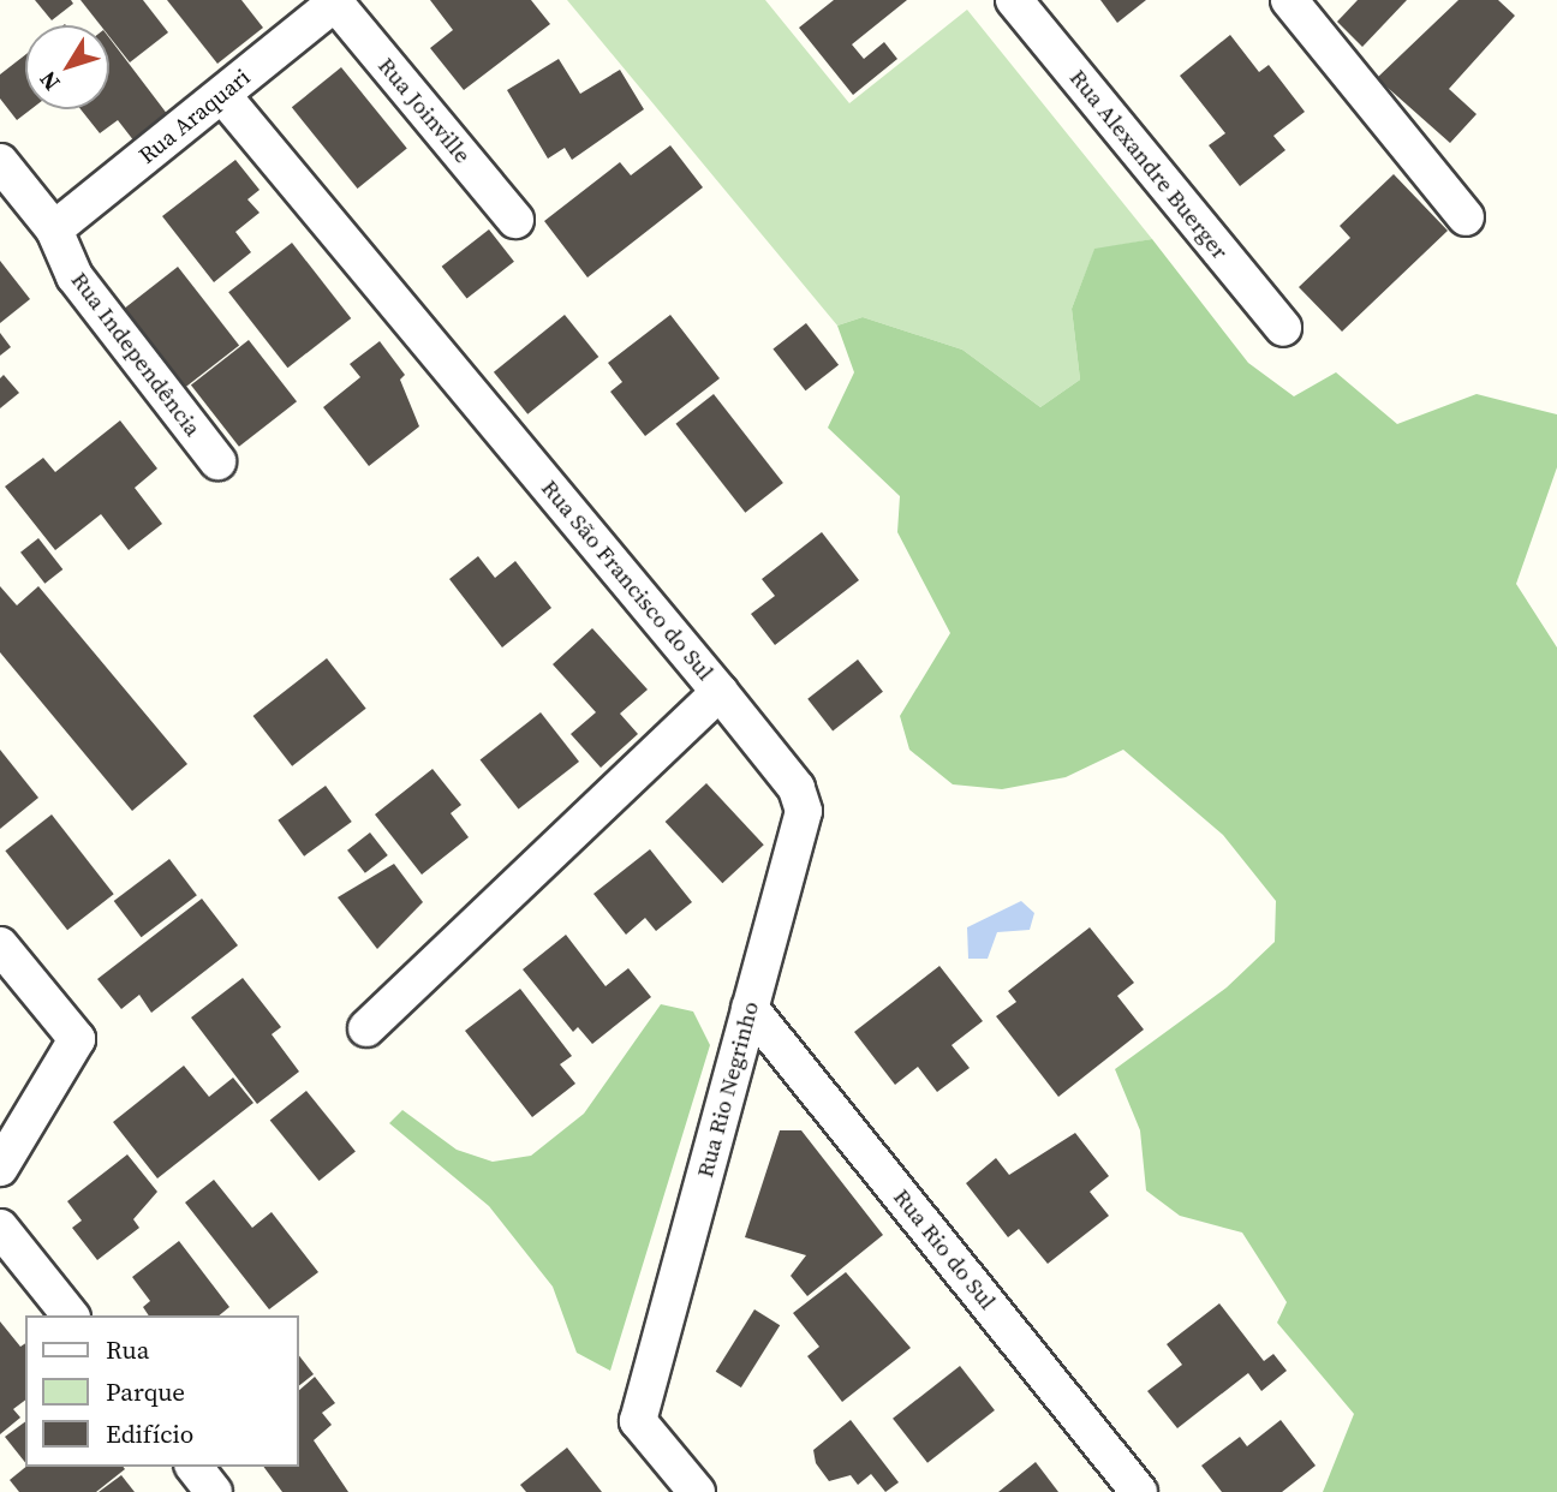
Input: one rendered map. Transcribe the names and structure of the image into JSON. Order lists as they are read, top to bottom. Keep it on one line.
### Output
{"streets":{"street":["Rua Joinville","Rua Araquari","Rua Alexandre Buerger","Rua Independência","Rua São Francisco do Sul","Rua Rio Negrinho","Rua Rio do Sul"]},"crossings":[["Rua Joinville","Rua Araquari"],["Rua Araquari","Rua Independência"],["Rua Araquari","Rua São Francisco do Sul"],["Rua São Francisco do Sul","Rua Rio Negrinho"],["Rua Rio Negrinho","Rua Rio do Sul"]],"legend":["Rua","Parque","Edifício"],"north":"bottom left"}
